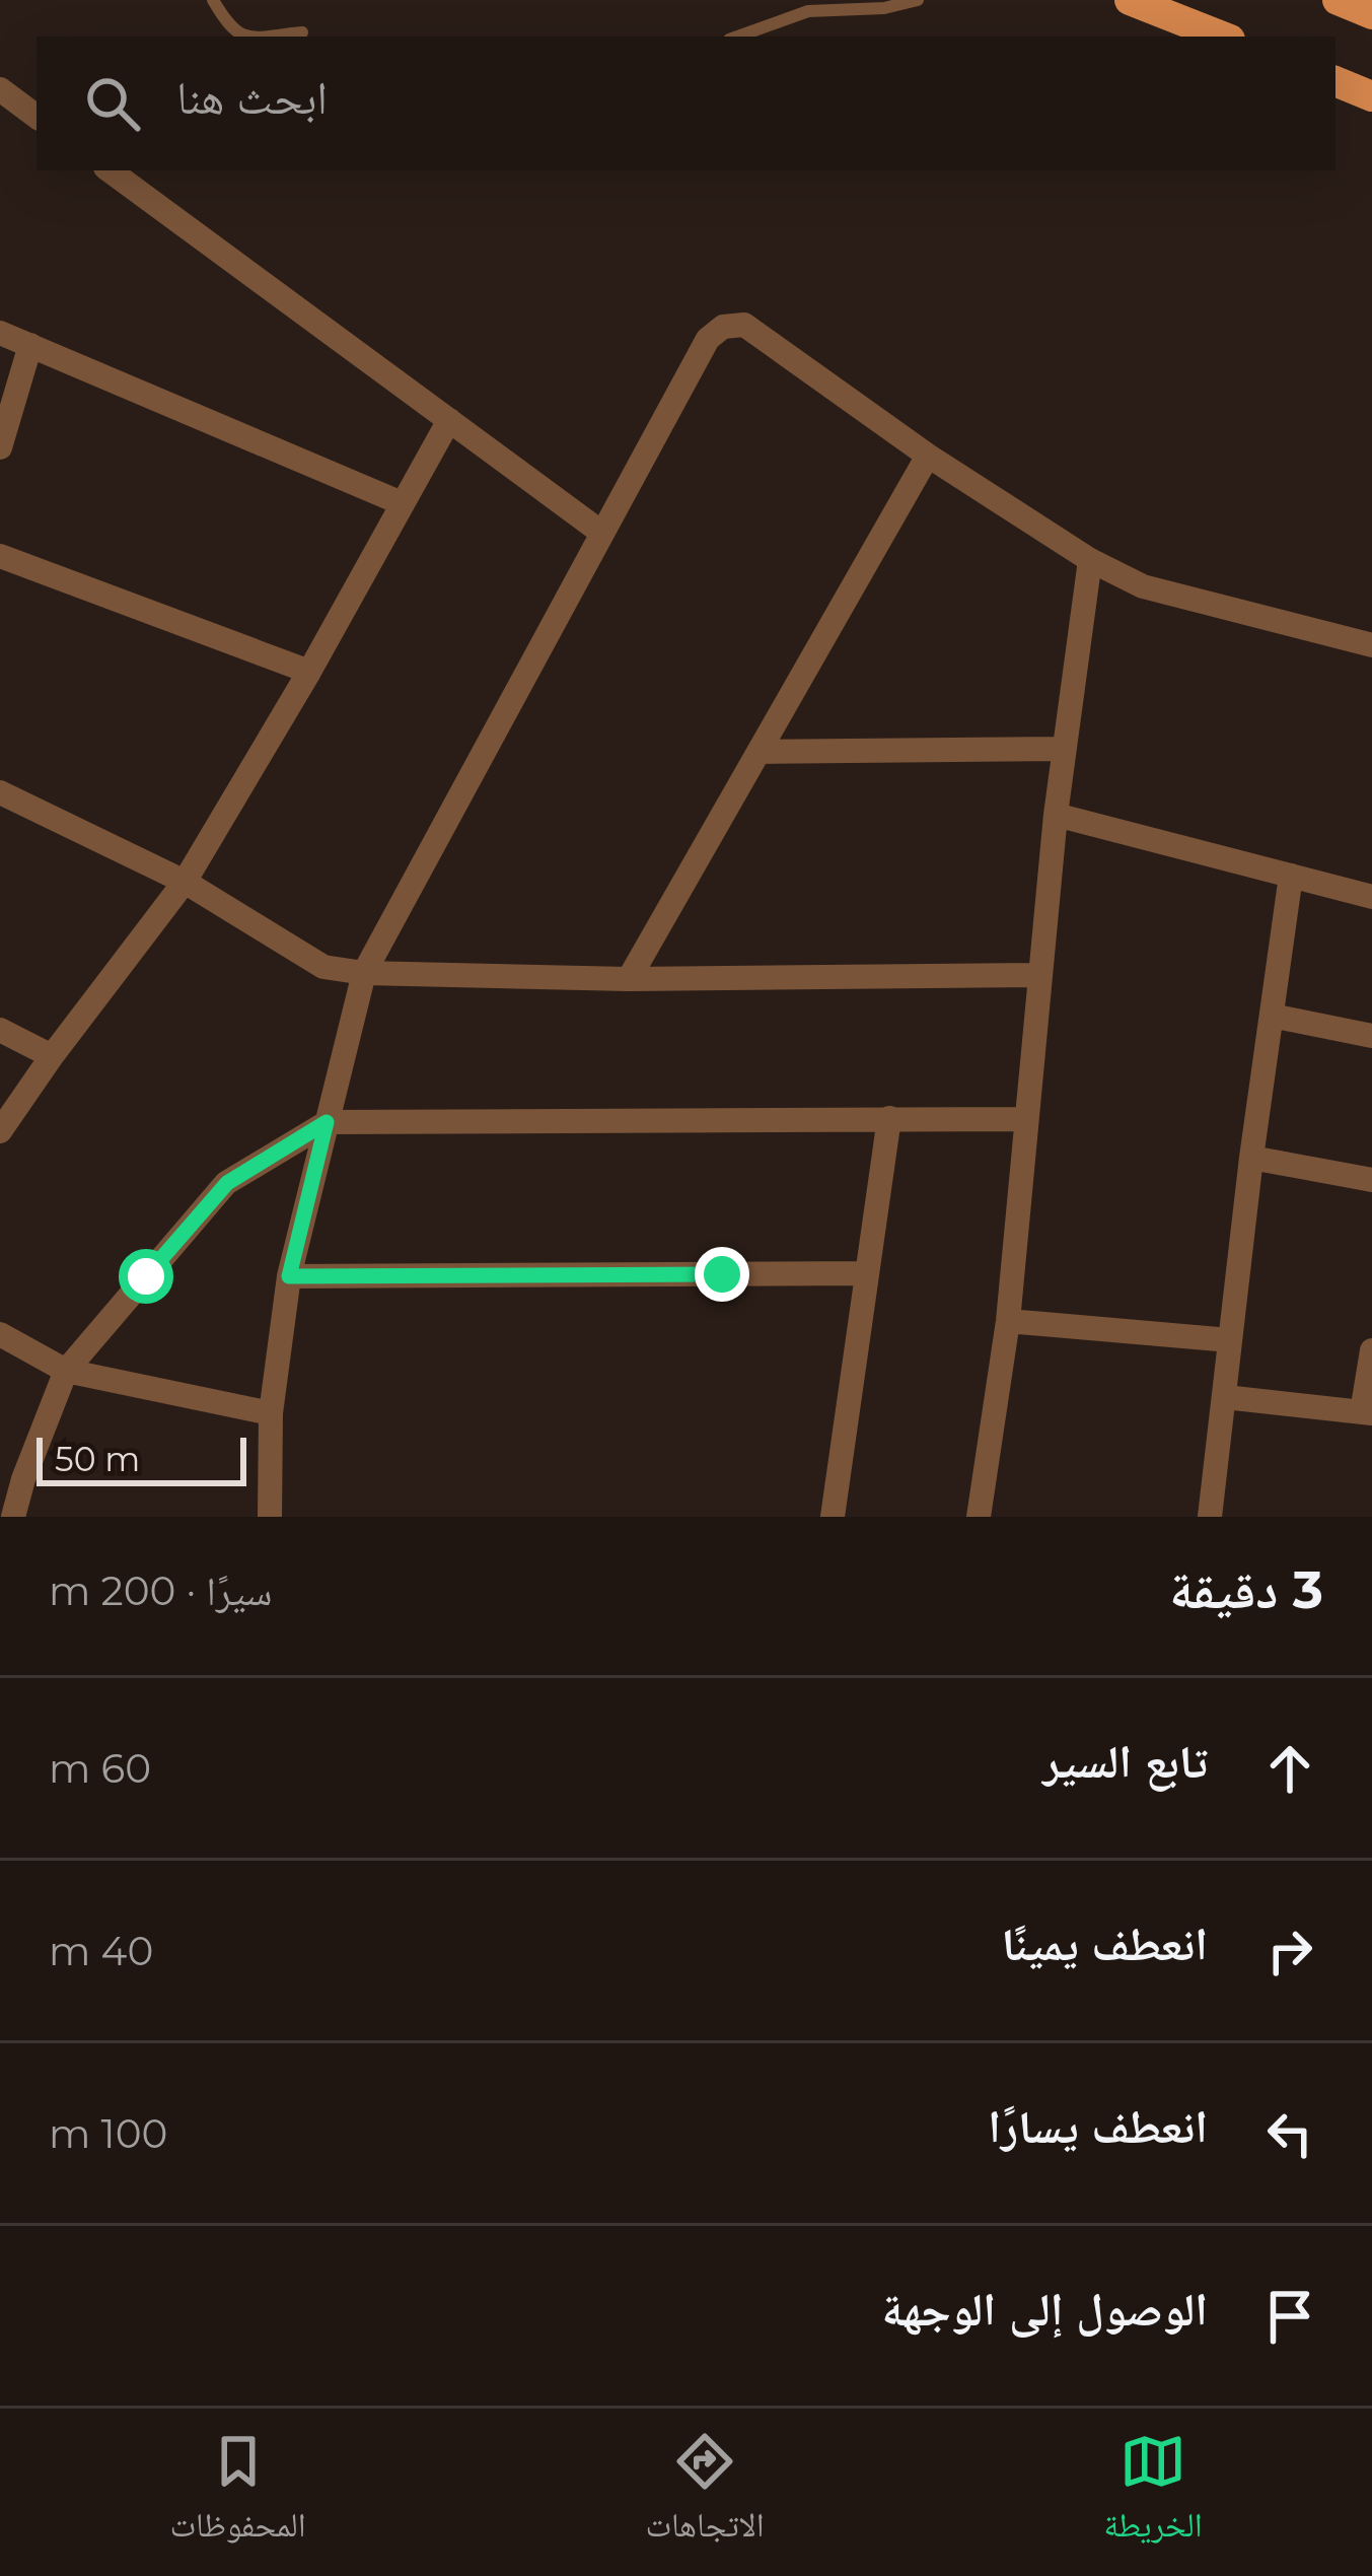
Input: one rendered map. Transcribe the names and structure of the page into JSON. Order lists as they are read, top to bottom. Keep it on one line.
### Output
{"scale_bar":"50 m","page":{"search":"ابحث هنا","scale":"50 m","heading":["3 دقيقة","سيرًا · 200 m"],"list":[["تابع السير","60 m"],["انعطف يمينًا","40 m"],["انعطف يسارًا","100 m"],"الوصول إلى الوجهة"],"nav":["الخريطة","الاتجاهات","المحفوظات"]}}
